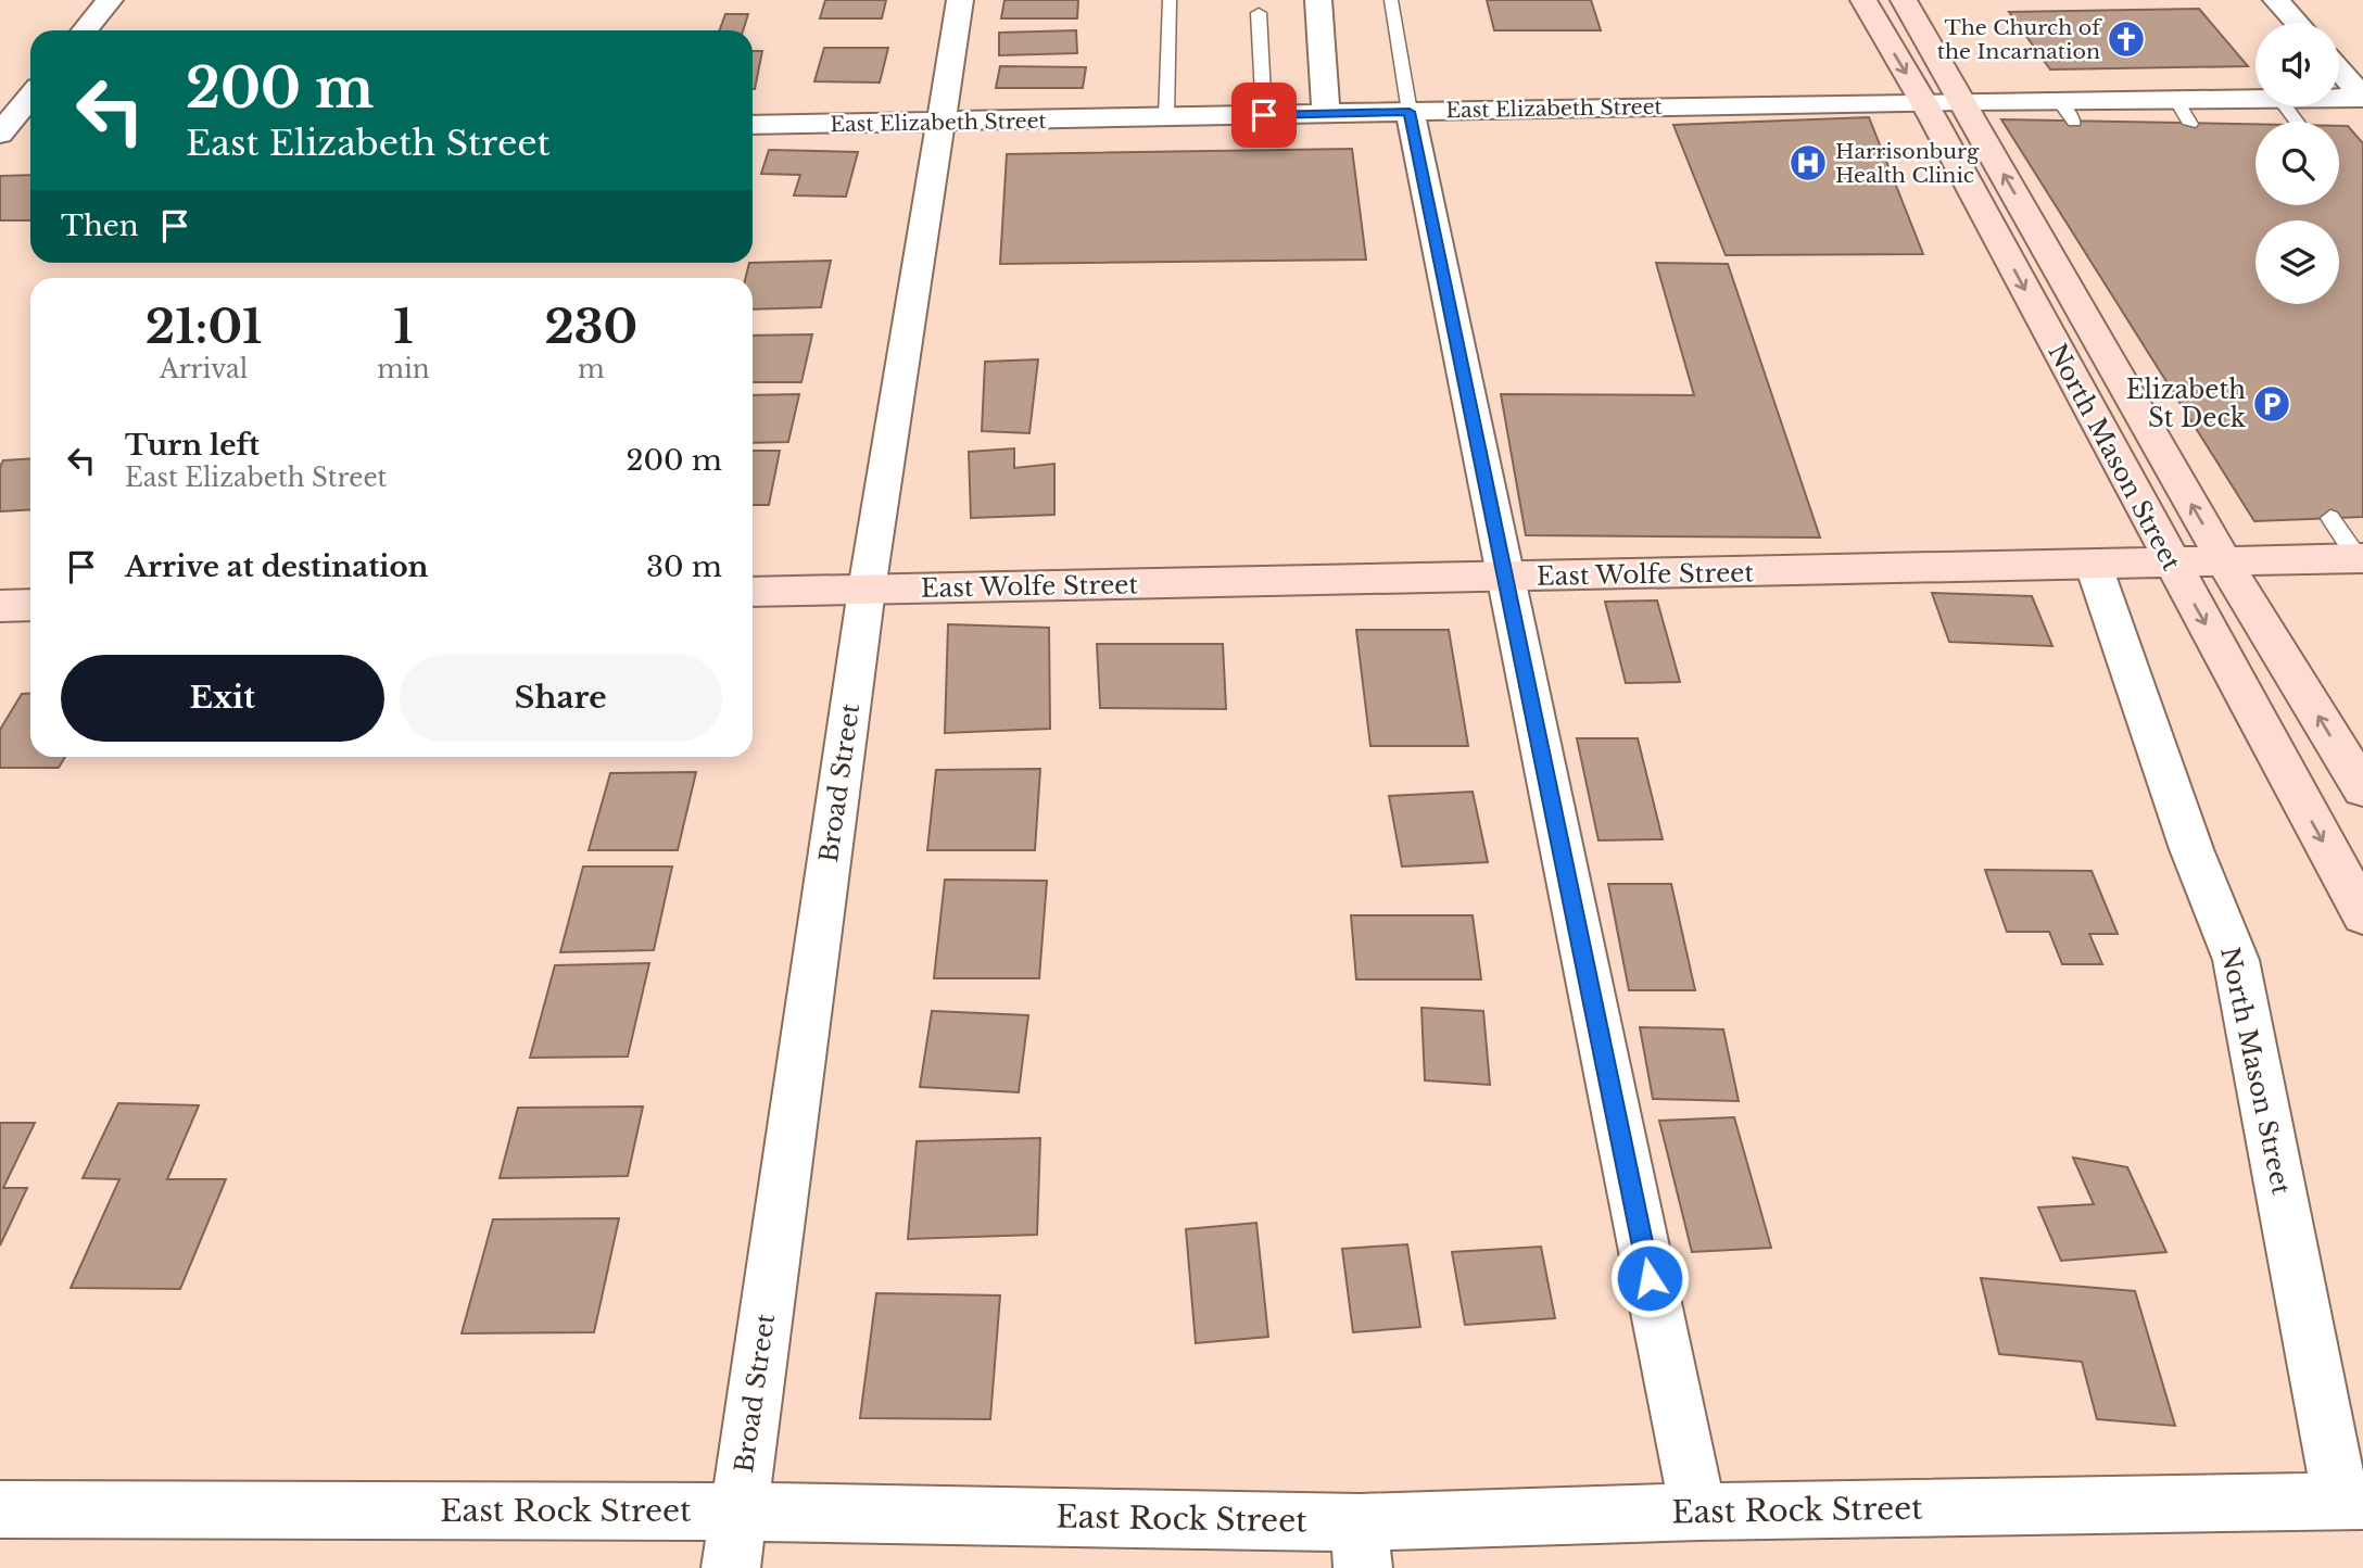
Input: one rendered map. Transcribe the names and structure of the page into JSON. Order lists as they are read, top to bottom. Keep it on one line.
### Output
{"streets":{"main road":["North Mason Street","East Wolfe Street"],"street":["East Elizabeth Street","Broad Street","East Rock Street"]},"crossings":[["East Elizabeth Street","North Mason Street"],["East Elizabeth Street","Broad Street"],["North Mason Street","East Wolfe Street"],["North Mason Street","East Rock Street"],["East Wolfe Street","Broad Street"],["Broad Street","East Rock Street"]],"places":{"church":["The Church of the Incarnation"],"hospital":["Harrisonburg Health Clinic"],"parking":["Elizabeth St Deck"]},"page":{"turn":["200 m","East Elizabeth Street"],"then":"Then","eta":["21:01","Arrival","1","min","230","m"],"list":[{"name":"Turn left","note":"East Elizabeth Street","value":"200 m"},{"name":"Arrive at destination","value":"30 m"}],"buttons":["Exit","Share"]}}
